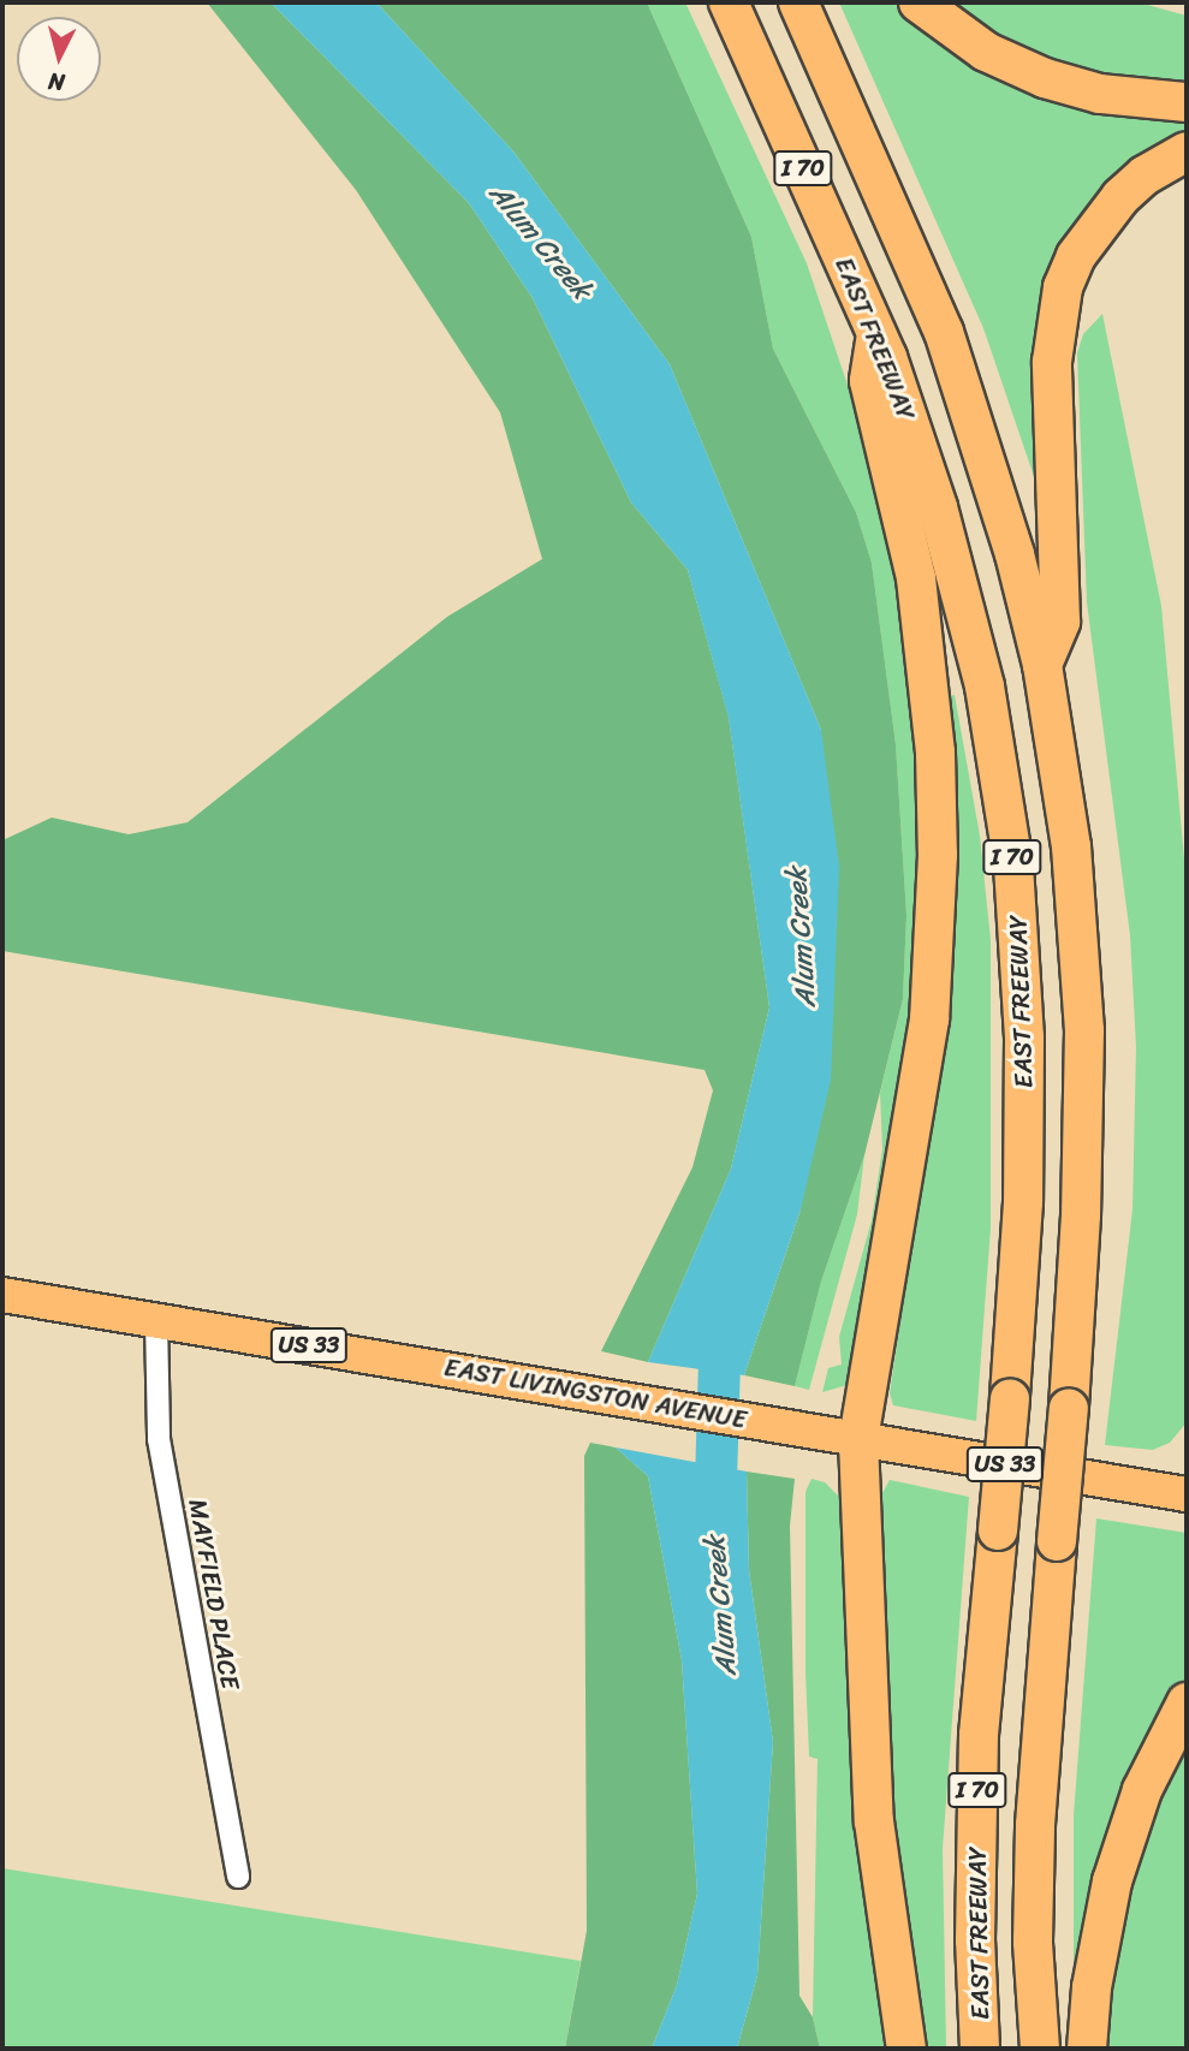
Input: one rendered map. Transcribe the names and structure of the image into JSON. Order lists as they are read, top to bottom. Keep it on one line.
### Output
{"streets":{"highway":["I 70","EAST FREEWAY"],"main road":["US 33","EAST LIVINGSTON AVENUE"],"street":["MAYFIELD PLACE"]},"crossings":[["EAST LIVINGSTON AVENUE","MAYFIELD PLACE"]],"water":["Alum Creek"],"north":"bottom"}
